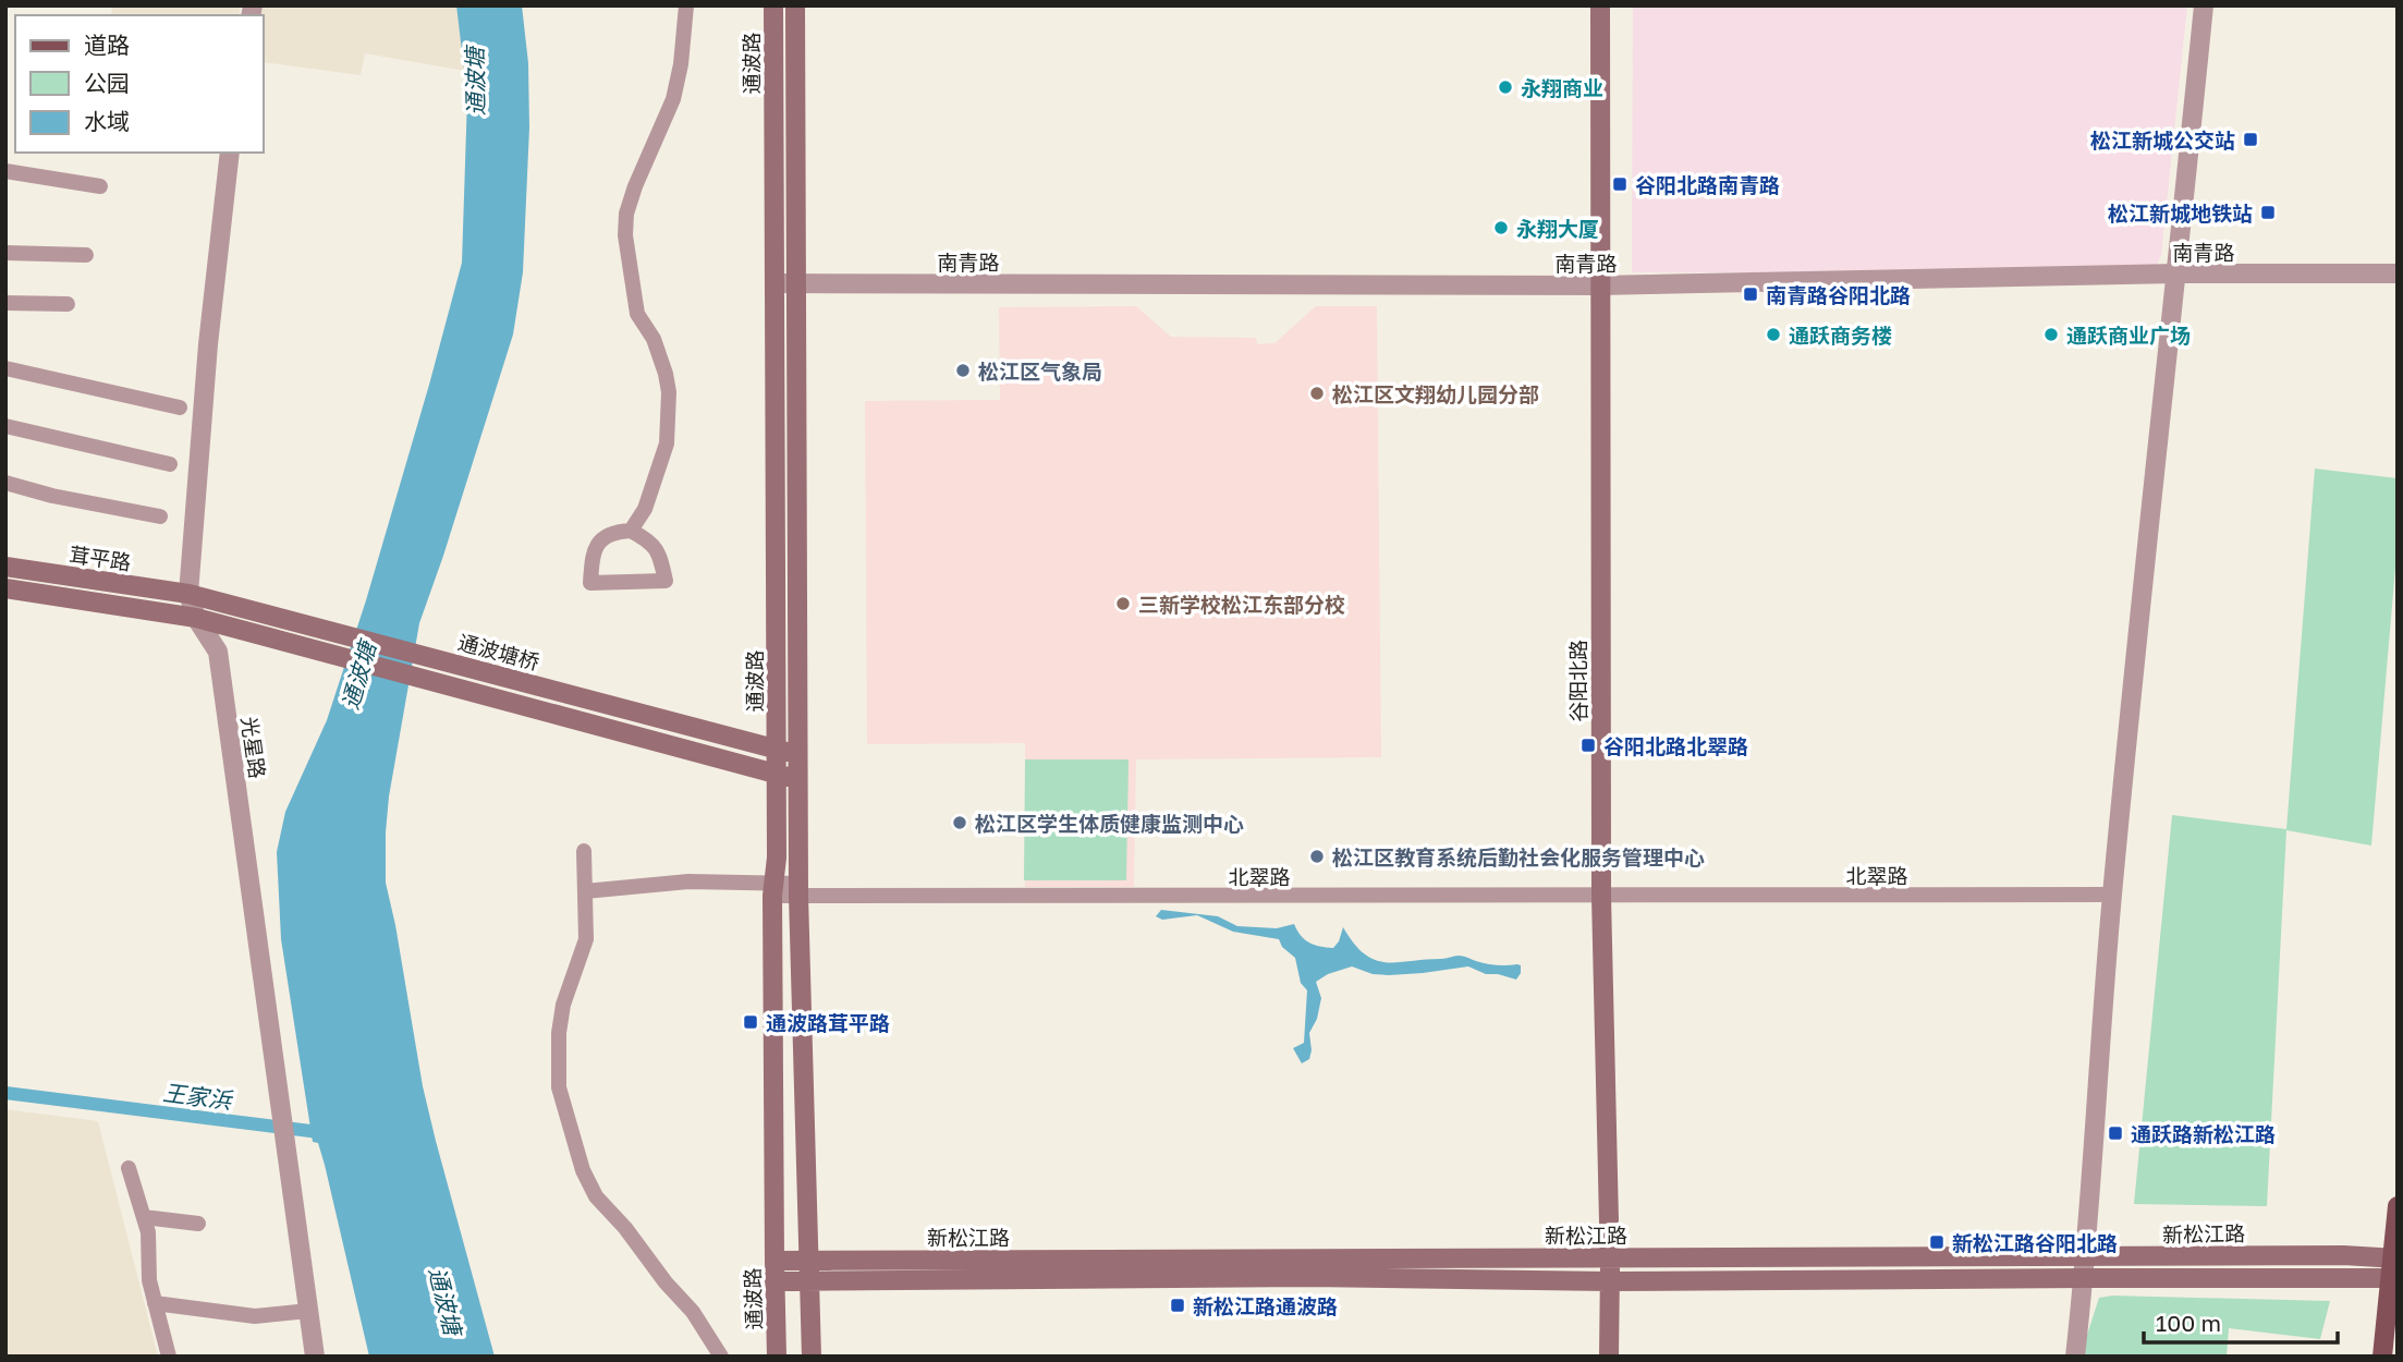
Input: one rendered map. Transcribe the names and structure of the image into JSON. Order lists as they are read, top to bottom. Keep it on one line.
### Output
{"streets":{"main road":["通波路","茸平路","通波塘桥","谷阳北路","新松江路"],"street":["南青路","光星路","北翠路"]},"crossings":[["通波路","南青路"],["通波路","通波塘桥"],["通波路","北翠路"],["通波路","新松江路"],["南青路","谷阳北路"],["茸平路","通波塘桥"],["茸平路","光星路"],["通波塘桥","光星路"],["谷阳北路","北翠路"],["谷阳北路","新松江路"]],"water":["通波塘","王家浜"],"places":{"other":["永翔商业","永翔大厦","通跃商务楼","通跃商业广场","松江区气象局","松江区文翔幼儿园分部","三新学校松江东部分校","松江区学生体质健康监测中心","松江区教育系统后勤社会化服务管理中心"],"transit":["松江新城公交站","谷阳北路南青路","松江新城地铁站","南青路谷阳北路","谷阳北路北翠路","通波路茸平路","通跃路新松江路","新松江路谷阳北路","新松江路通波路"]},"legend":["道路","公园","水域"],"scale_bar":"100 m"}
